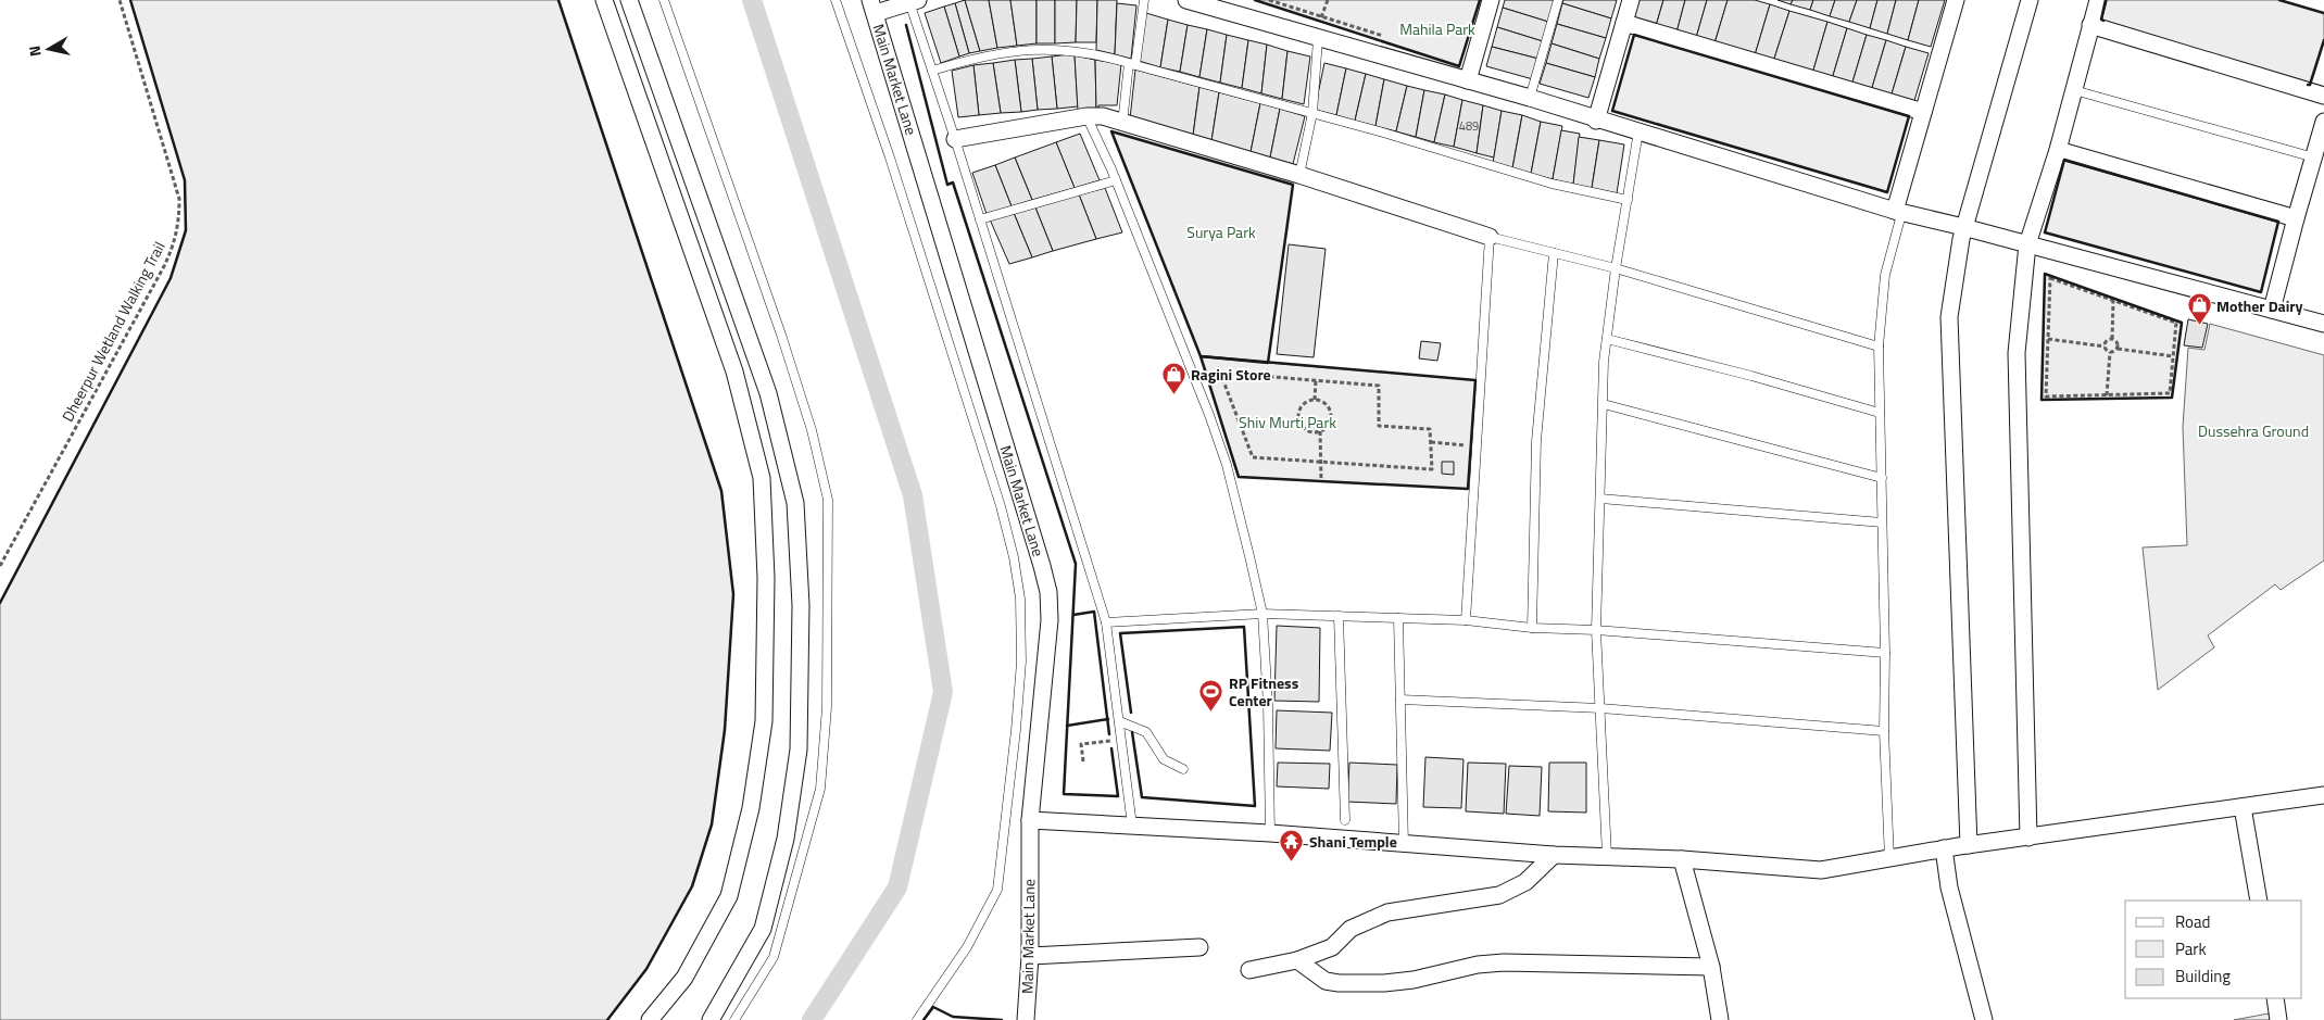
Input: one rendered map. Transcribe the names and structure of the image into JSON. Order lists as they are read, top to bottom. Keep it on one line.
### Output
{"streets":{"street":["Main Market Lane"],"path":["Dheerpur Wetland Walking Trail"]},"parks":["Mahila Park","Surya Park","Shiv Murti Park","Dussehra Ground"],"places":{"shop":["Mother Dairy","Ragini Store"],"sports":["RP Fitness Center"],"temple":["Shani Temple"]},"house_numbers":["489"],"legend":["Road","Park","Building"],"north":"left"}
